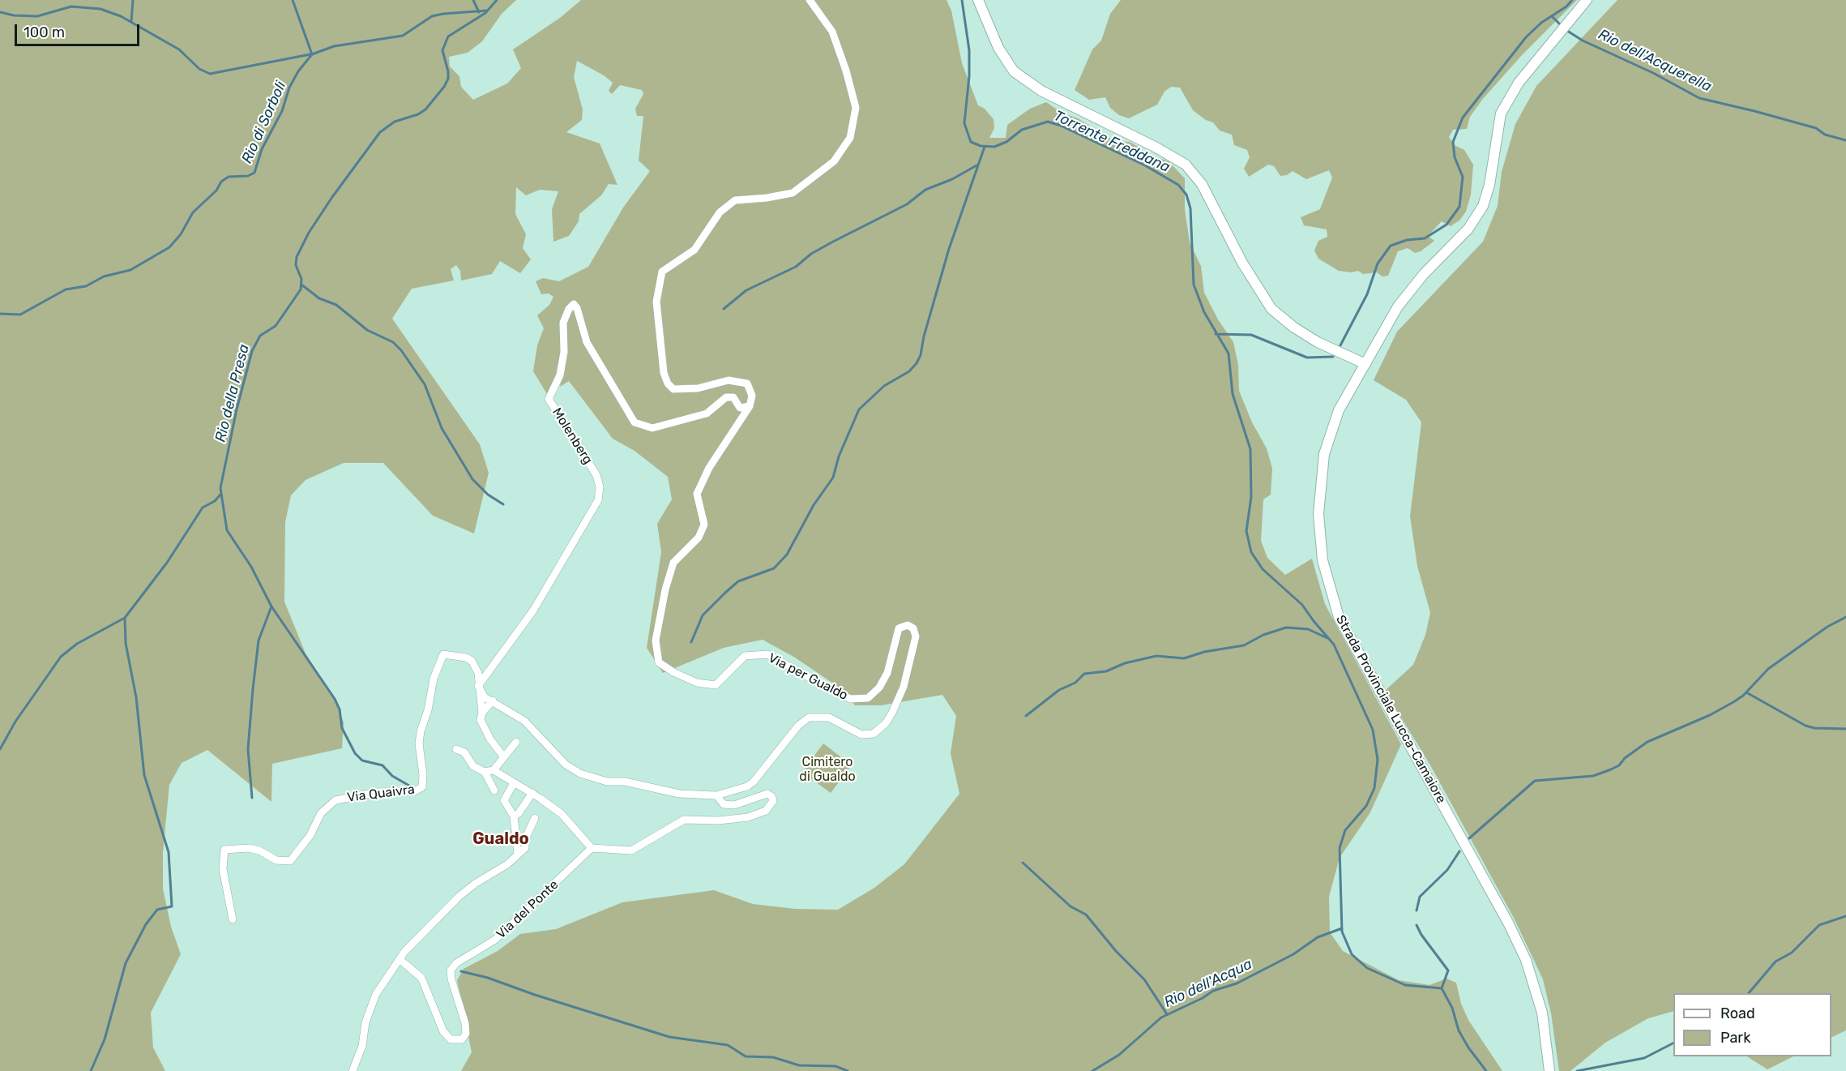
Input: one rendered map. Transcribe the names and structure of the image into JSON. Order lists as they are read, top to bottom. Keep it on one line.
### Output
{"streets":{"main road":["Strada Provinciale Lucca-Camaiore"],"street":["Molenberg","Via per Gualdo","Via Quaivra","Via del Ponte"]},"crossings":[["Molenberg","Via per Gualdo"],["Molenberg","Via Quaivra"],["Via per Gualdo","Via Quaivra"]],"districts":["Gualdo"],"water":["Rio dell'Acquerella","Rio di Sorboli","Torrente Freddana","Rio della Presa","Rio dell'Acqua"],"parks":["Cimitero di Gualdo"],"legend":["Road","Park"],"scale_bar":"100 m"}
